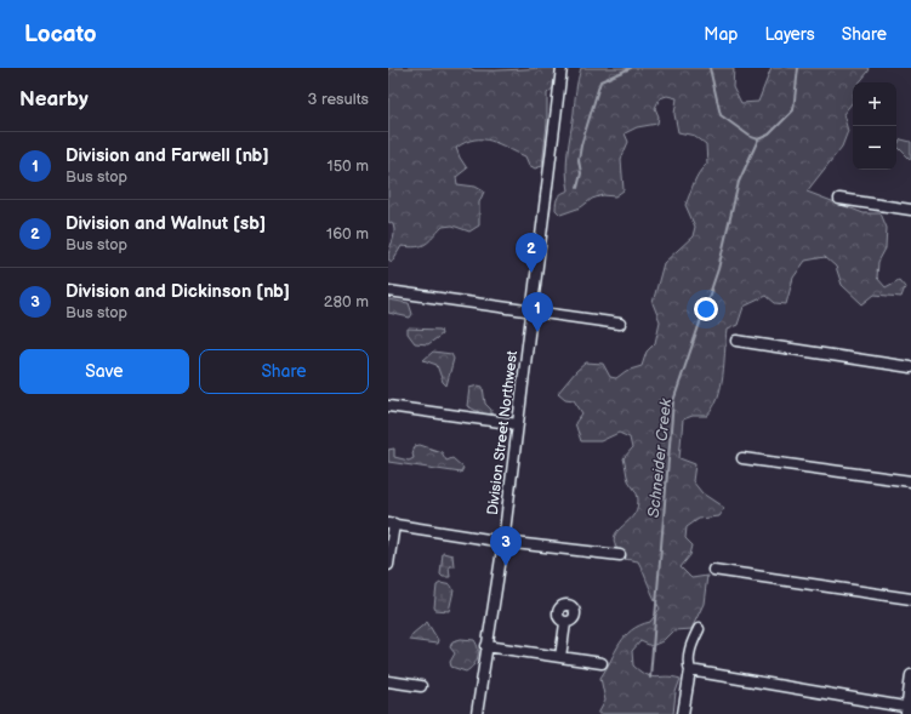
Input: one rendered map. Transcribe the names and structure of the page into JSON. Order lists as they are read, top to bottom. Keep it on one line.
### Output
{"streets":{"street":["Division Street Northwest"]},"water":["Schneider Creek"],"page":{"header":"Locato","nav":["Map","Layers","Share"],"heading":["Nearby","3 results"],"map_buttons":["+","−"],"list":[{"mark":"1","name":"Division and Farwell [nb]","note":"Bus stop","value":"150 m"},{"mark":"2","name":"Division and Walnut [sb]","note":"Bus stop","value":"160 m"},{"mark":"3","name":"Division and Dickinson [nb]","note":"Bus stop","value":"280 m"}],"pins":["2","1","3"],"buttons":["Save","Share"]}}
